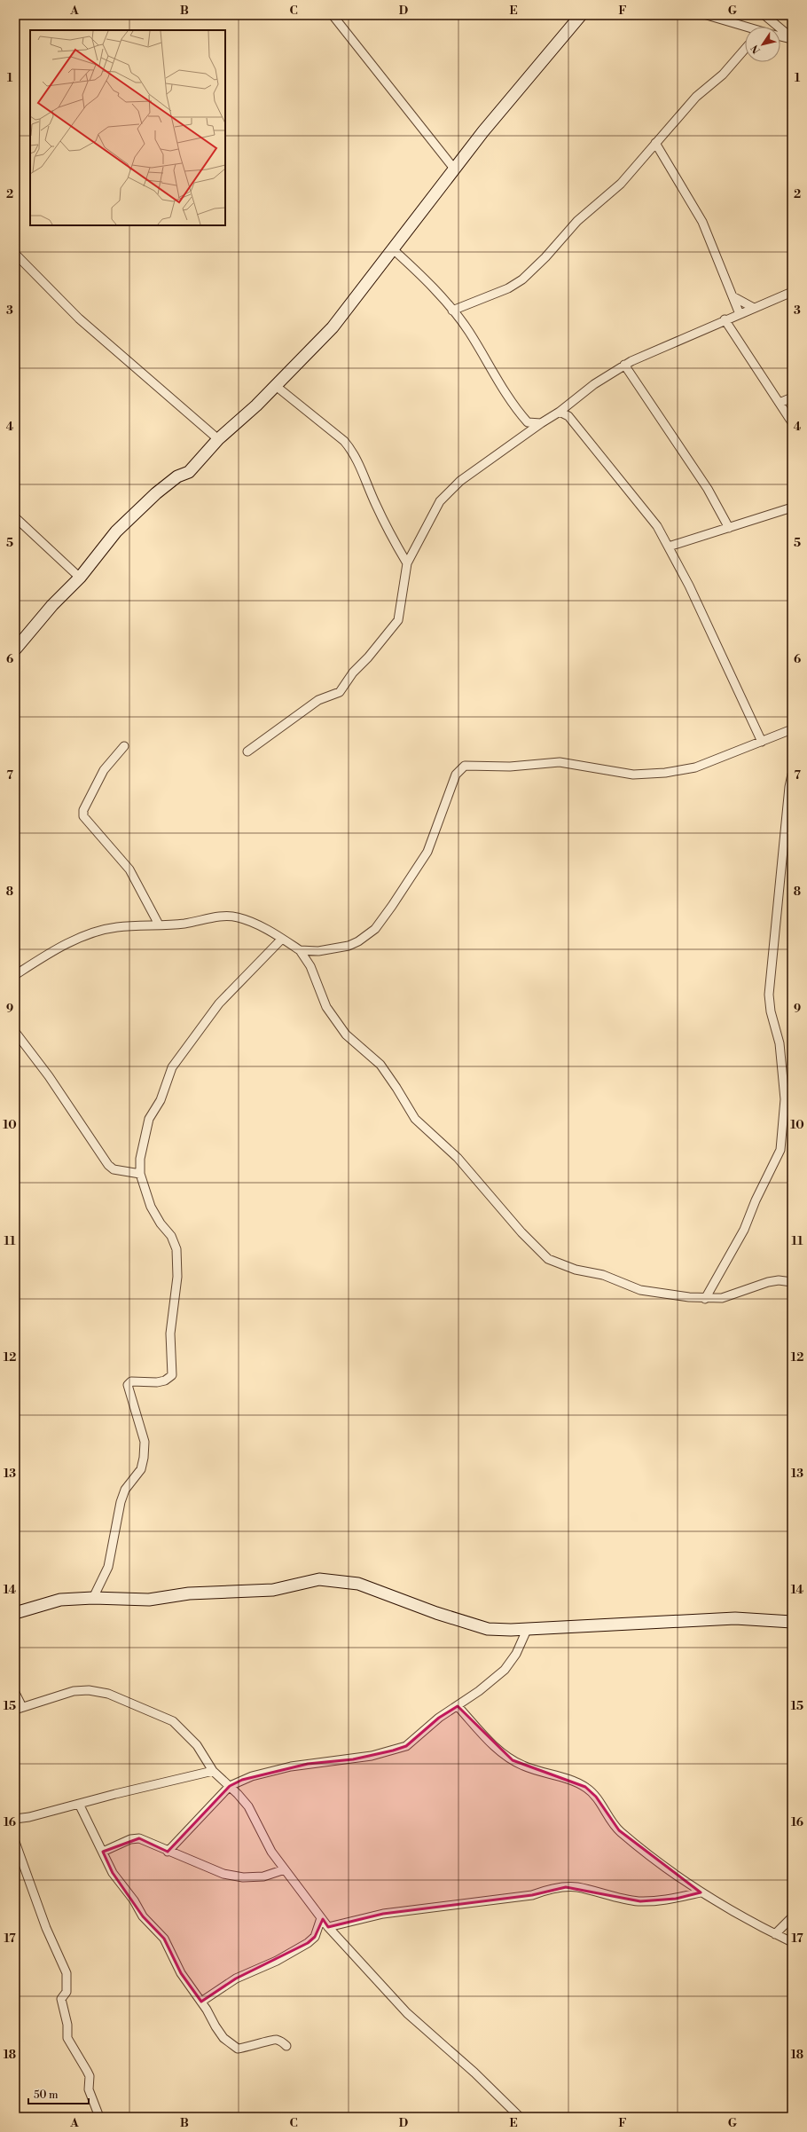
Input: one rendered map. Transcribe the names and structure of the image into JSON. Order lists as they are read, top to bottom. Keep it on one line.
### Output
{"scale_bar":"50 m","north":"bottom left","grid":{"columns":["A","B","C","D","E","F","G"],"rows":["1","2","3","4","5","6","7","8","9","10","11","12","13","14","15","16","17","18"]}}
